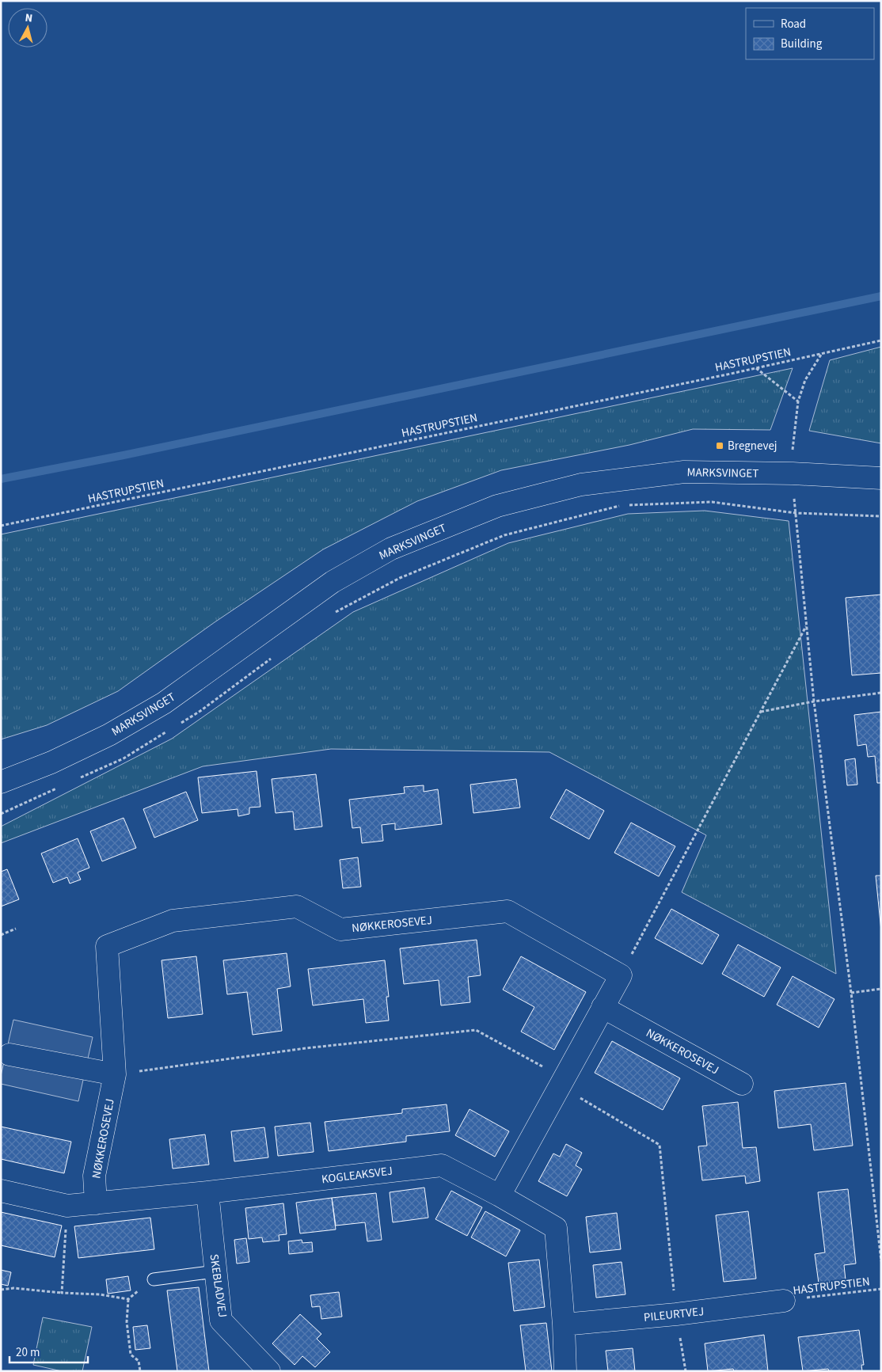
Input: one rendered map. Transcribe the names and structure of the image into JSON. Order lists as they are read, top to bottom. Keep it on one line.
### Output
{"streets":{"street":["MARKSVINGET","NØKKEROSEVEJ","KOGLEAKSVEJ","SKEBLADVEJ","PILEURTVEJ"],"path":["HASTRUPSTIEN"]},"crossings":[["HASTRUPSTIEN","PILEURTVEJ"],["NØKKEROSEVEJ","KOGLEAKSVEJ"],["KOGLEAKSVEJ","SKEBLADVEJ"],["KOGLEAKSVEJ","PILEURTVEJ"]],"places":{"transit":["Bregnevej"]},"legend":["Road","Building"],"scale_bar":"20 m","north":"top"}
